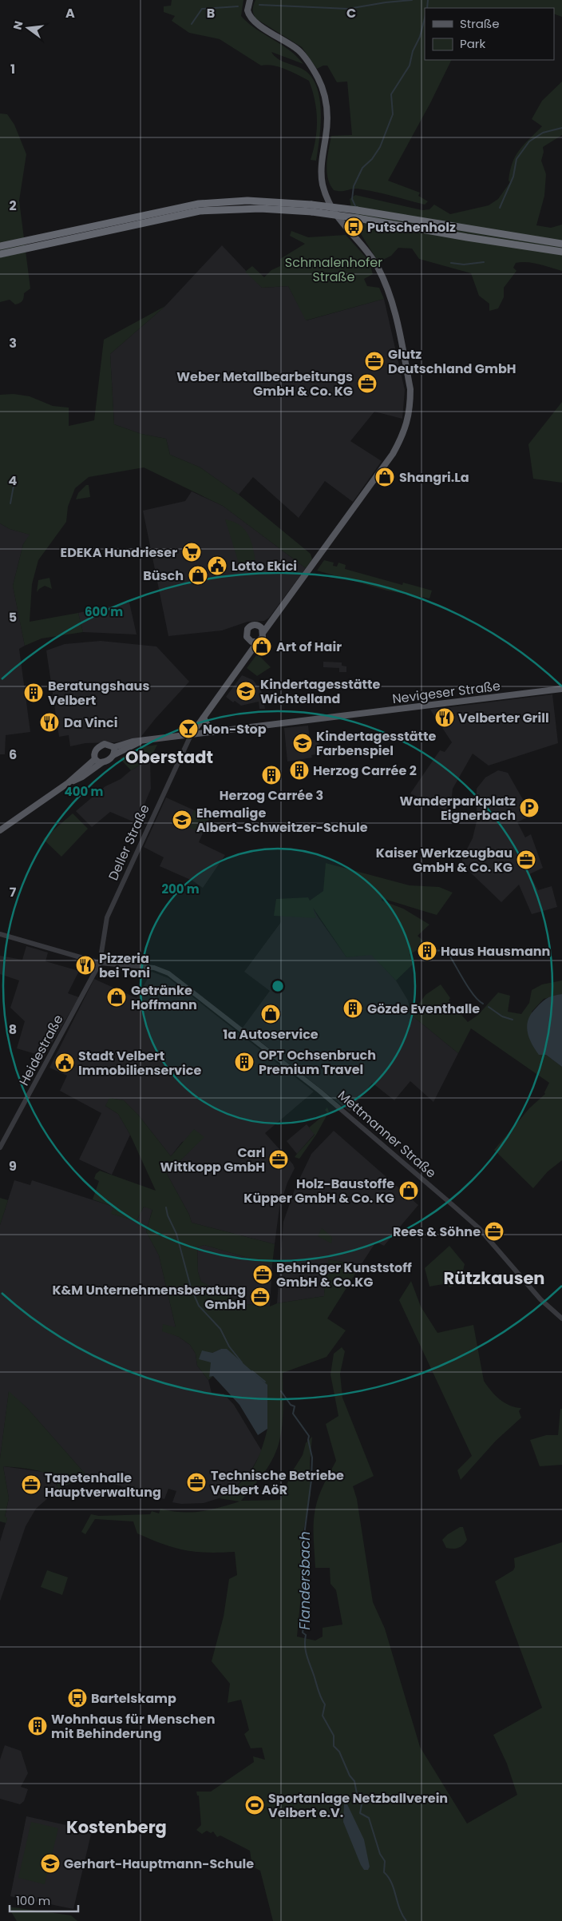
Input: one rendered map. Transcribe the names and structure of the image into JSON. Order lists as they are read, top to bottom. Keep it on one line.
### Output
{"streets":{"main road":["Nevigeser Straße"],"street":["Deller Straße","Heidestraße","Mettmanner Straße"]},"crossings":[["Nevigeser Straße","Deller Straße"],["Deller Straße","Heidestraße"],["Deller Straße","Mettmanner Straße"],["Heidestraße","Mettmanner Straße"]],"districts":["Oberstadt","Rützkausen","Kostenberg"],"water":["Flandersbach"],"parks":["Schmalenhofer Straße"],"places":{"bus stop":["Putschenholz","Bartelskamp"],"office":["Glutz Deutschland GmbH","Weber Metallbearbeitungs GmbH & Co. KG","Kaiser Werkzeugbau GmbH & Co. KG","Carl Wittkopp GmbH","Rees & Söhne","Behringer Kunststoff GmbH & Co.KG","K&M Unternehmensberatung GmbH","Technische Betriebe Velbert AöR","Tapetenhalle Hauptverwaltung"],"shop":["Shangri.La","Büsch","Art of Hair","Getränke Hoffmann","1a Autoservice","Holz-Baustoffe Küpper GmbH & Co. KG"],"supermarket":["EDEKA Hundrieser"],"public building":["Lotto Ekici","Stadt Velbert Immobilienservice"],"school or university":["Kindertagesstätte Wichtelland","Kindertagesstätte Farbenspiel","Ehemalige Albert-Schweitzer-Schule","Gerhart-Hauptmann-Schule"],"building":["Beratungshaus Velbert","Herzog Carrée 2","Herzog Carrée 3","Haus Hausmann","Gözde Eventhalle","OPT Ochsenbruch Premium Travel","Wohnhaus für Menschen mit Behinderung"],"restaurant":["Velberter Grill","Da Vinci","Pizzeria bei Toni"],"bar":["Non-Stop"],"parking":["Wanderparkplatz Eignerbach"],"sports":["Sportanlage Netzballverein Velbert e.V."]},"legend":["Straße","Park"],"scale_bar":"100 m","north":"left","grid":{"columns":["A","B","C"],"rows":["1","2","3","4","5","6","7","8","9"]},"rings":["600 m","400 m","200 m"]}
